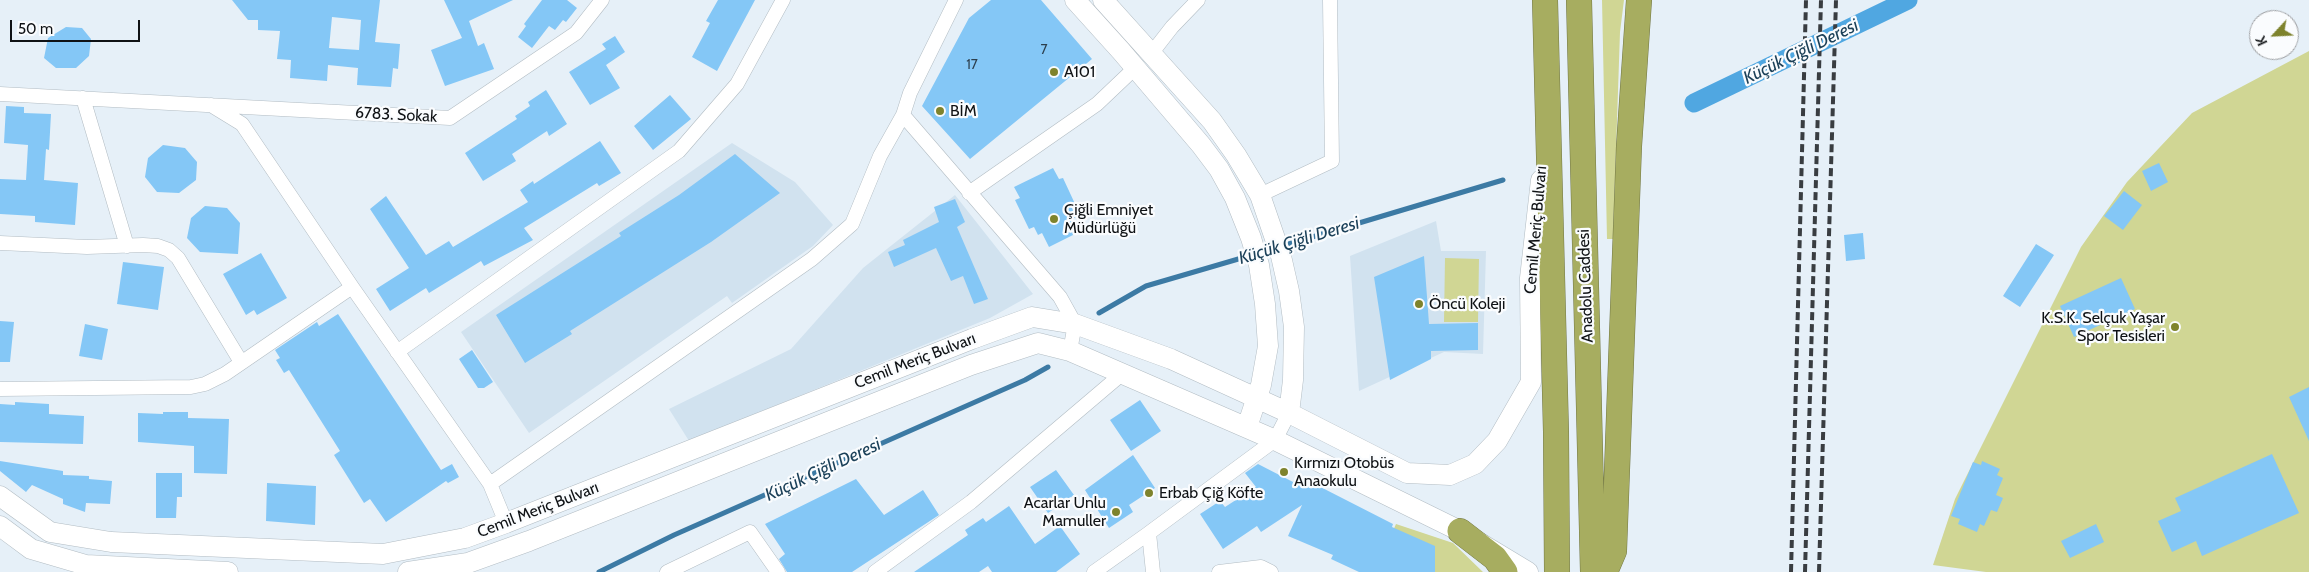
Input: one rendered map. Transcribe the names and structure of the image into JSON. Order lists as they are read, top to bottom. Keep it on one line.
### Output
{"streets":{"highway":["Anadolu Caddesi"],"main road":["Cemil Meriç Bulvarı"],"street":["6783. Sokak"]},"crossings":[["Cemil Meriç Bulvarı","Anadolu Caddesi"]],"water":["Küçük Çiğli Deresi"],"places":["A101","BİM","Çiğli Emniyet Müdürlüğü","Öncü Koleji","K.S.K. Selçuk Yaşar Spor Tesisleri","Kırmızı Otobüs Anaokulu","Erbab Çiğ Köfte","Acarlar Unlu Mamuller"],"house_numbers":["7","17"],"scale_bar":"50 m","north":"bottom left"}
